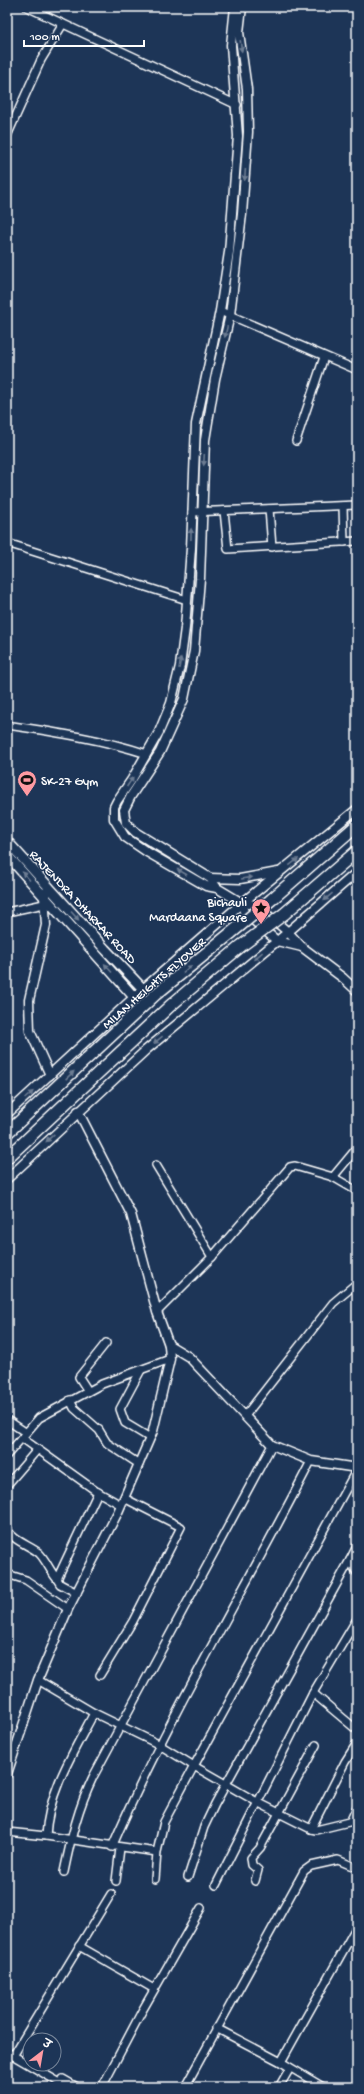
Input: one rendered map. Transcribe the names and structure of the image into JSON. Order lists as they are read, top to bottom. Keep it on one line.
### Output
{"streets":{"highway":["MILAN HEIGHTS FLYOVER"],"main road":["RAJENDRA DHARKAR ROAD"]},"places":{"sports":["SK-27 Gym"],"place":["Bichauli Mardaana Square"]},"scale_bar":"100 m","north":"top right"}
